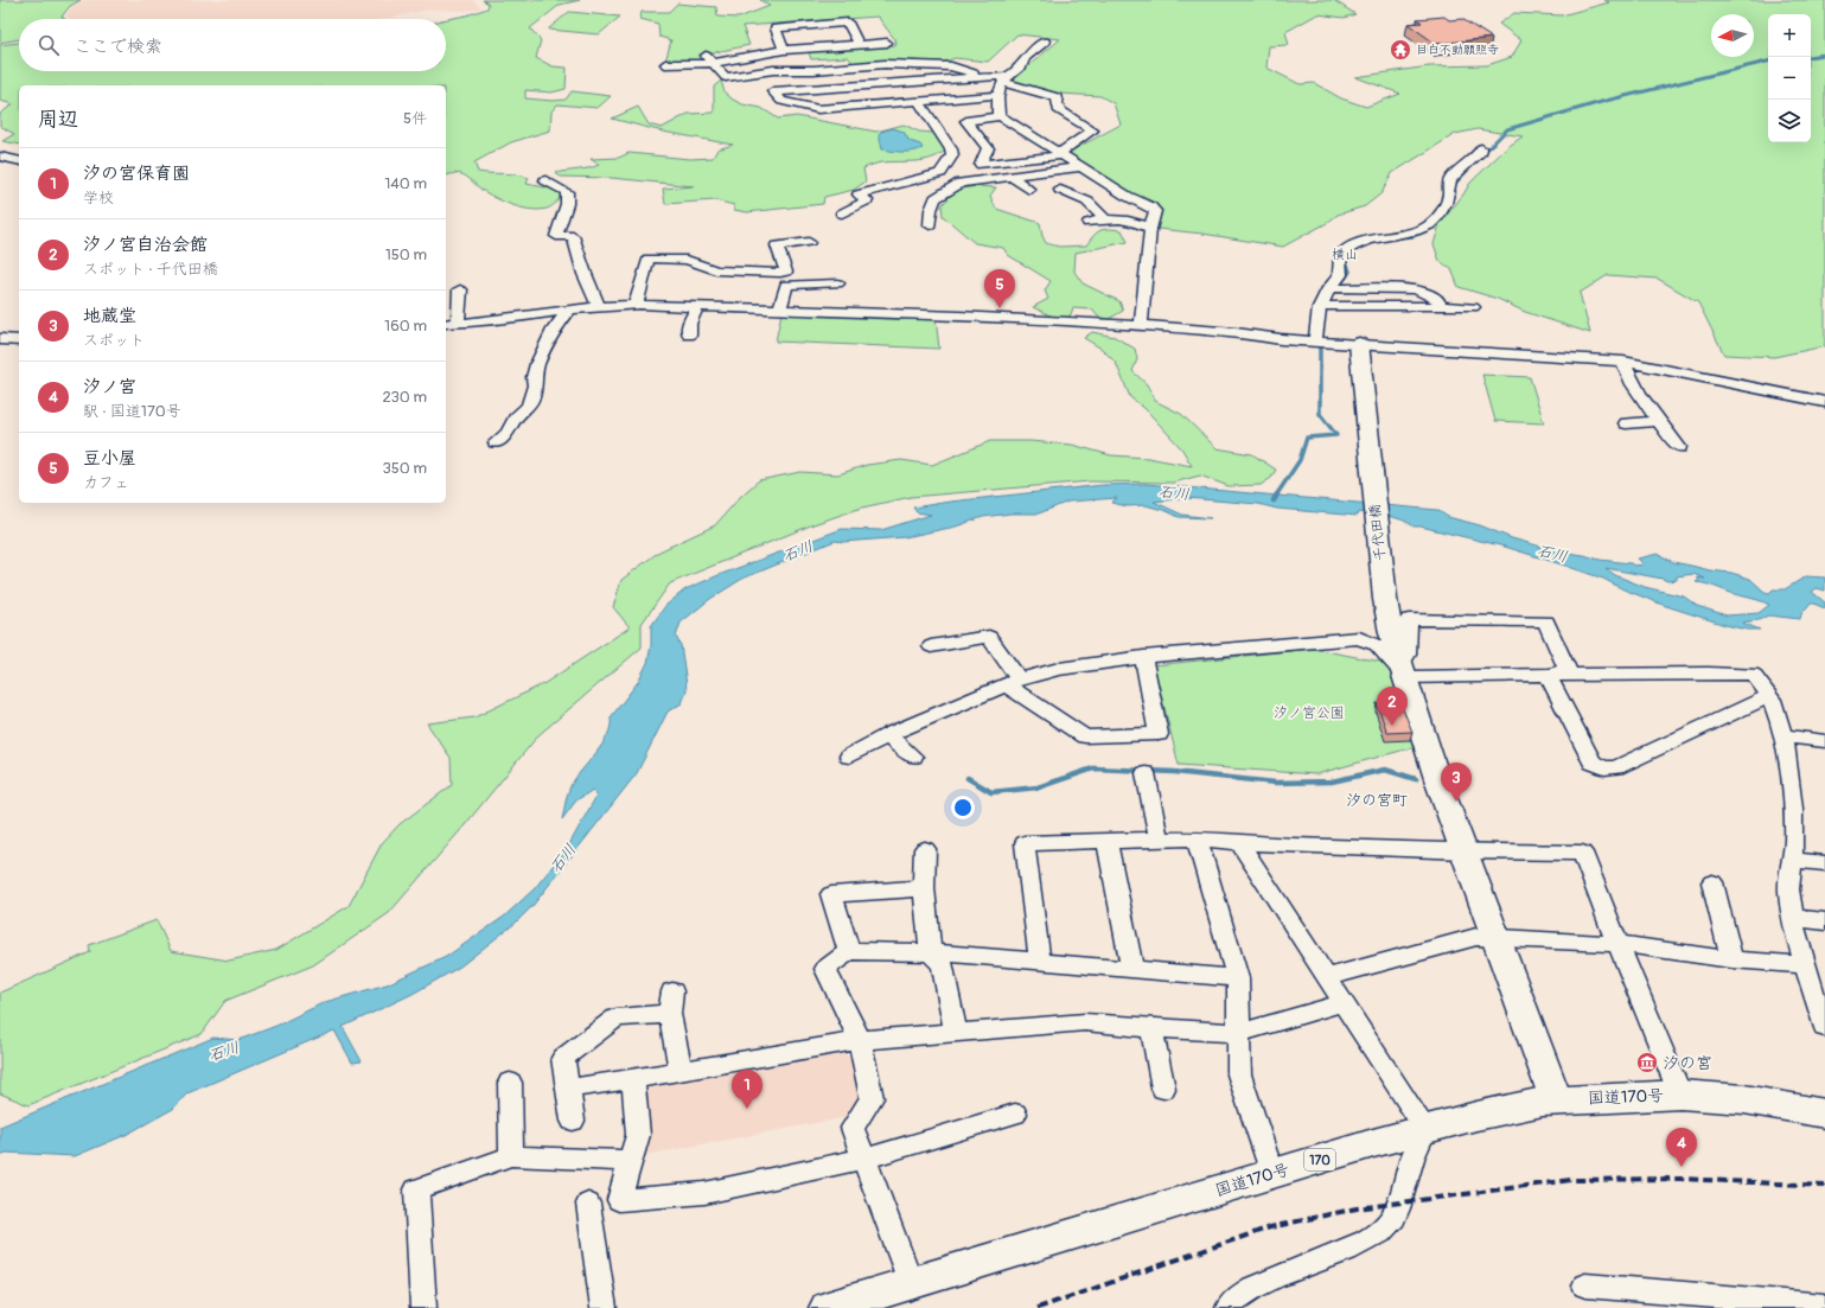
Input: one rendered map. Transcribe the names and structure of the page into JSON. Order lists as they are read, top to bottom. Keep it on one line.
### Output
{"streets":{"highway":["国道170号","170"],"street":["千代田橋"]},"crossings":[["千代田橋","国道170号"]],"districts":["横山","汐の宮町"],"water":["石川"],"parks":["汐ノ宮公園"],"places":{"temple":["目白不動願照寺"],"museum":["汐の宮"]},"north":"left","page":{"map_buttons":["+","−"],"search":"ここで検索","heading":["周辺","5件"],"list":[{"mark":"1","name":"汐の宮保育園","note":"学校","value":"140 m"},{"mark":"2","name":"汐ノ宮自治会館","note":"スポット · 千代田橋","value":"150 m"},{"mark":"3","name":"地蔵堂","note":"スポット","value":"160 m"},{"mark":"4","name":"汐ノ宮","note":"駅 · 国道170号","value":"230 m"},{"mark":"5","name":"豆小屋","note":"カフェ","value":"350 m"}],"pins":["5","2","3","1","4"]}}
